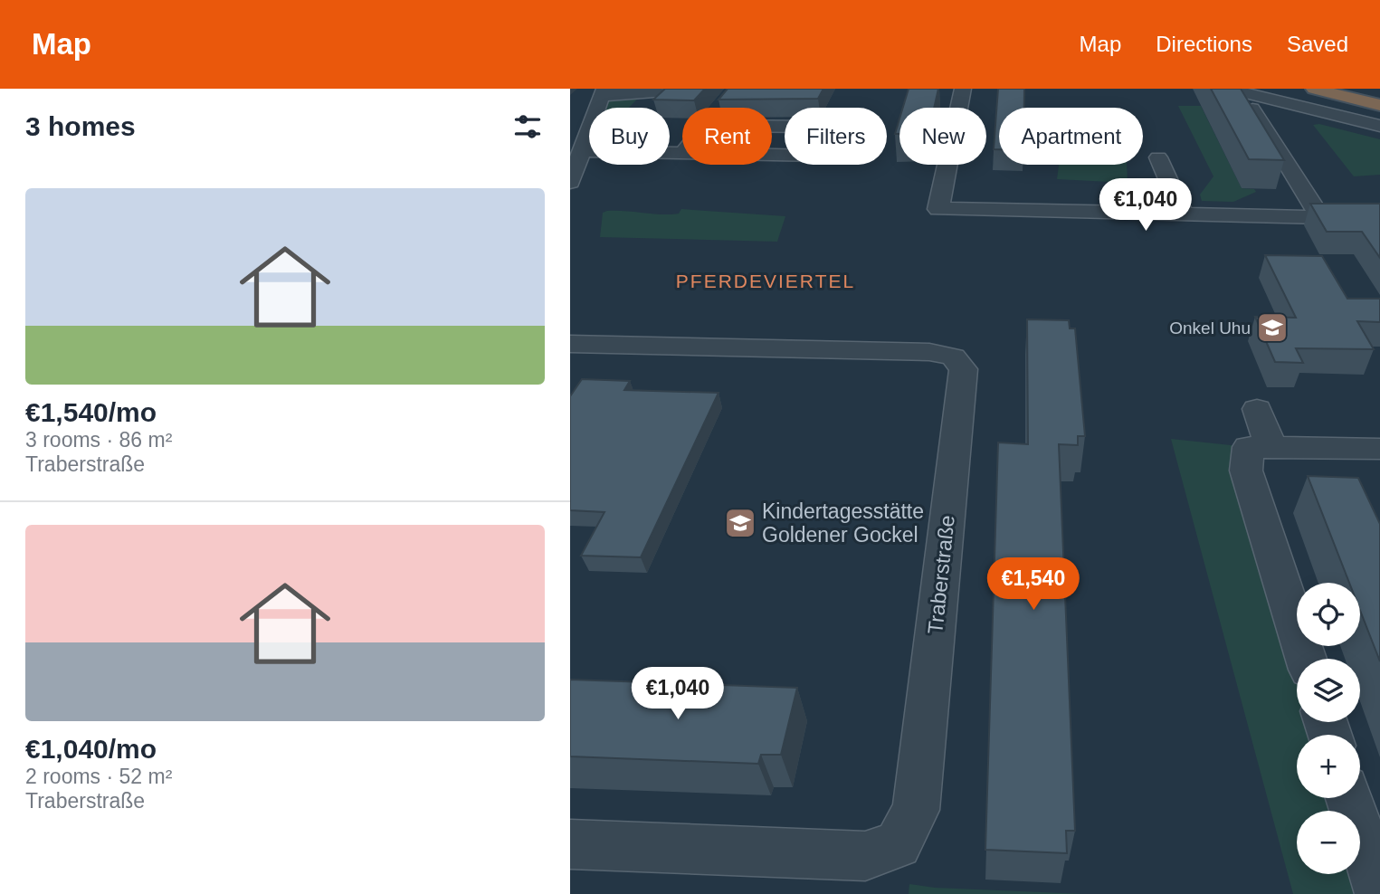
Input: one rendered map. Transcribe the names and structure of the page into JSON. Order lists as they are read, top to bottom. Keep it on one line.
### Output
{"streets":{"street":["Traberstraße"]},"districts":["PFERDEVIERTEL"],"places":{"school or university":["Onkel Uhu","Kindertagesstätte Goldener Gockel"]},"page":{"header":"Map","nav":["Map","Directions","Saved"],"heading":"3 homes","chip":["Buy","Rent","Filters","New","Apartment"],"list":[{"name":"€1,540/mo","note":"3 rooms · 86 m² · Traberstraße"},{"name":"€1,040/mo","note":"2 rooms · 52 m² · Traberstraße"}],"price":["€1,040","€1,540","€1,040"],"map_buttons":["+","−"]}}
